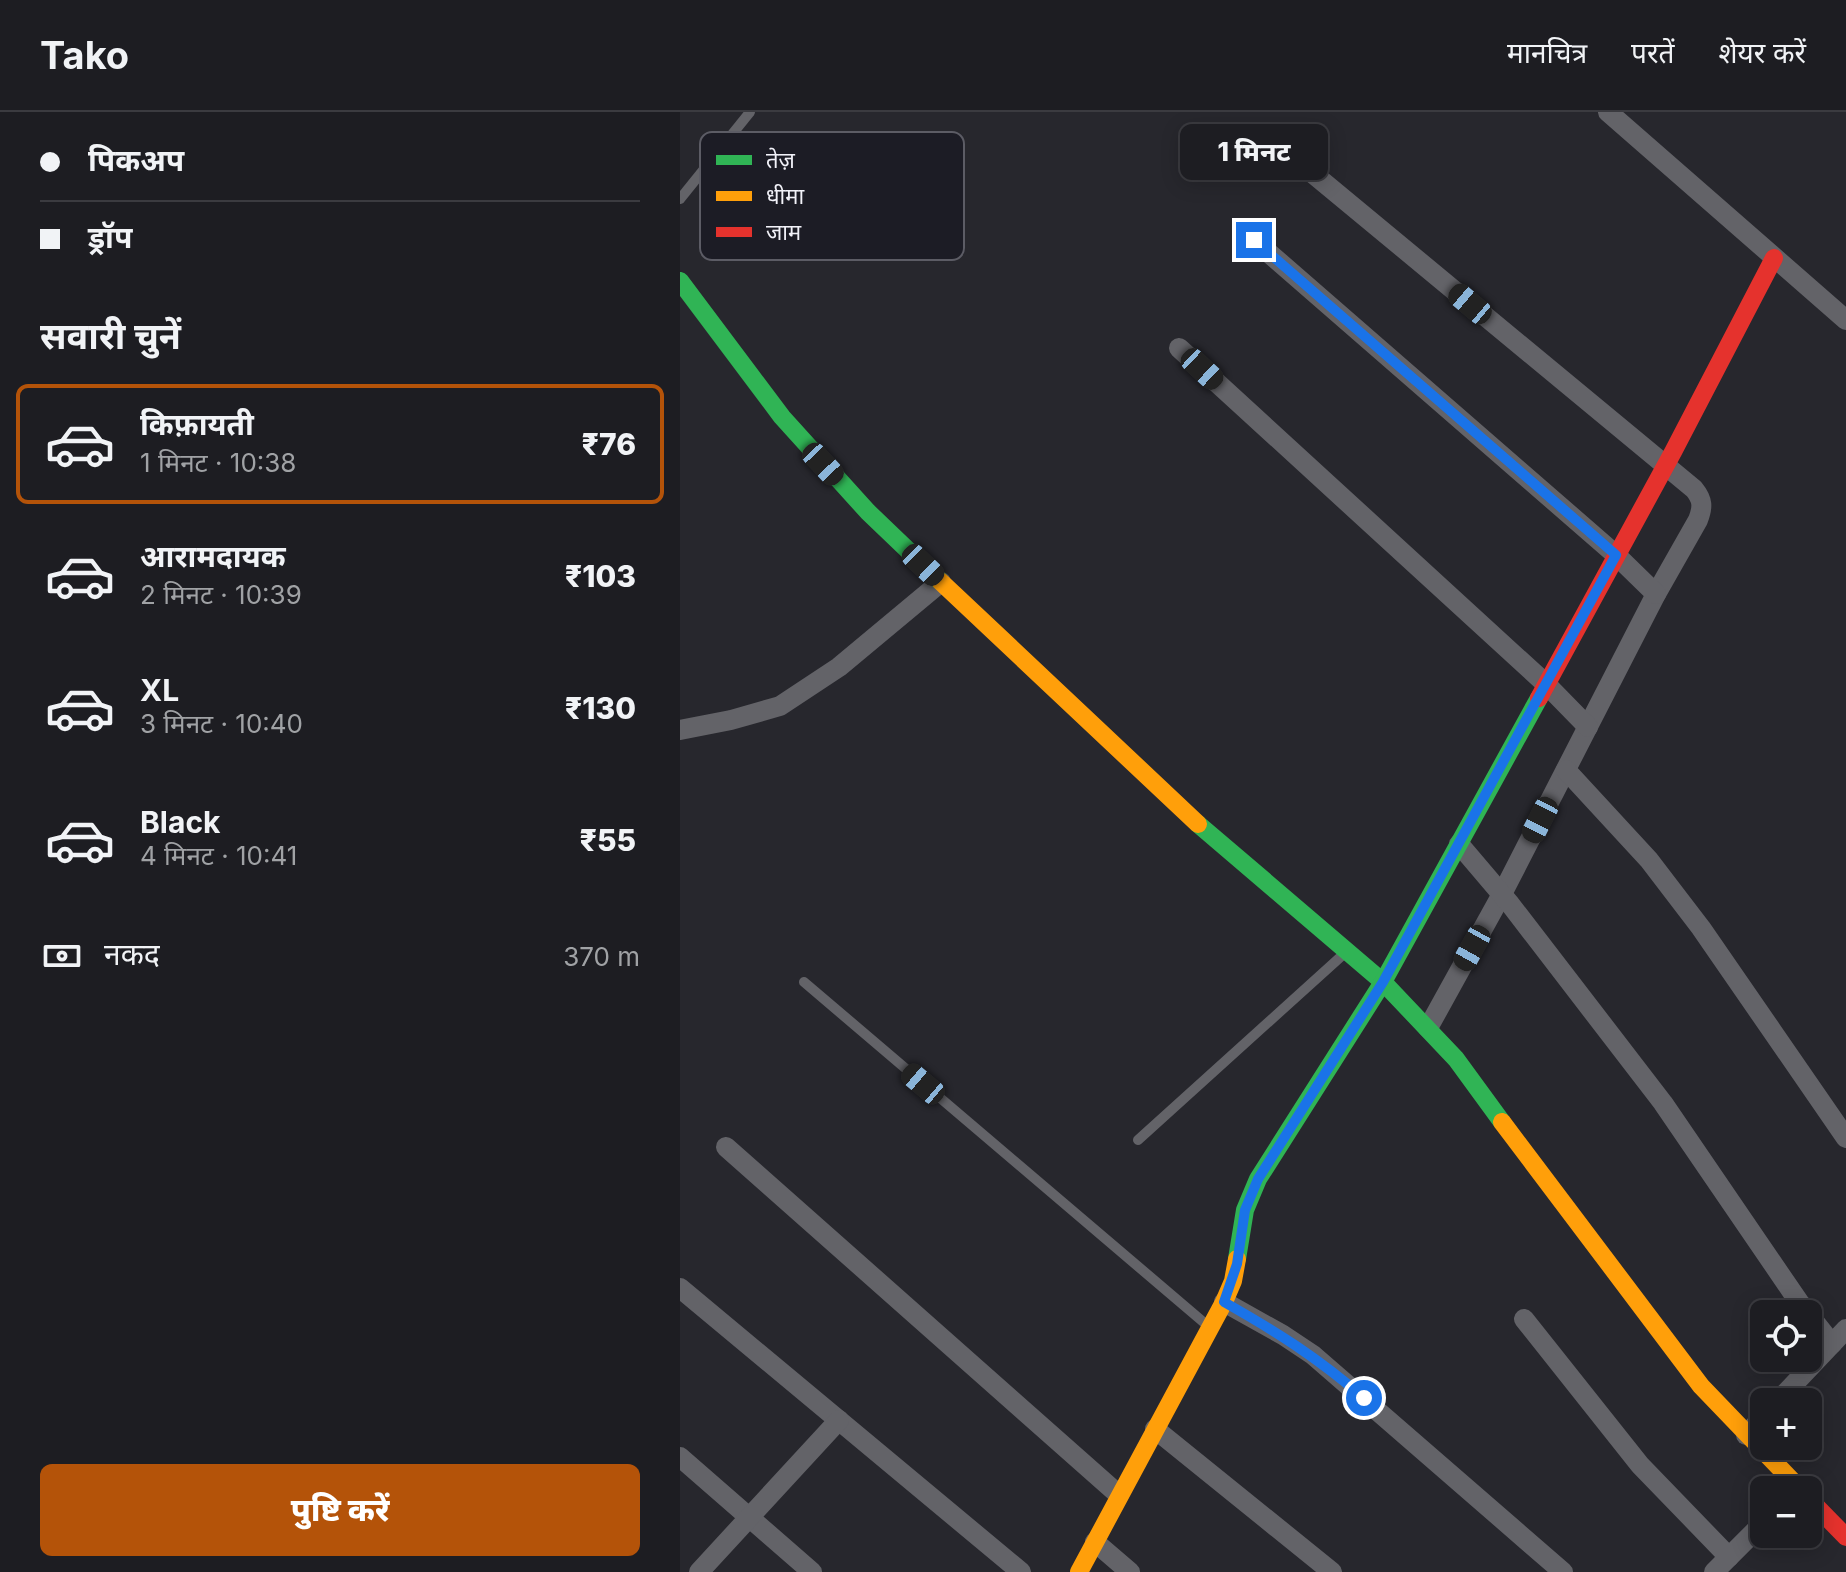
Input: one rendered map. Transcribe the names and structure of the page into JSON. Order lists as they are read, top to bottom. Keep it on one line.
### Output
{"legend":["तेज़","धीमा","जाम"],"page":{"header":"Tako","nav":["मानचित्र","परतें","शेयर करें"],"banner":["पिकअप","ड्रॉप"],"bubble":"1 मिनट","heading":"सवारी चुनें","list":[{"name":"किफ़ायती","note":"1 मिनट · 10:38","value":"₹76"},{"name":"आरामदायक","note":"2 मिनट · 10:39","value":"₹103"},{"name":"XL","note":"3 मिनट · 10:40","value":"₹130"},{"name":"Black","note":"4 मिनट · 10:41","value":"₹55"}],"pay":["नकद","370 m"],"map_buttons":["+","−"],"buttons":"पुष्टि करें"}}
